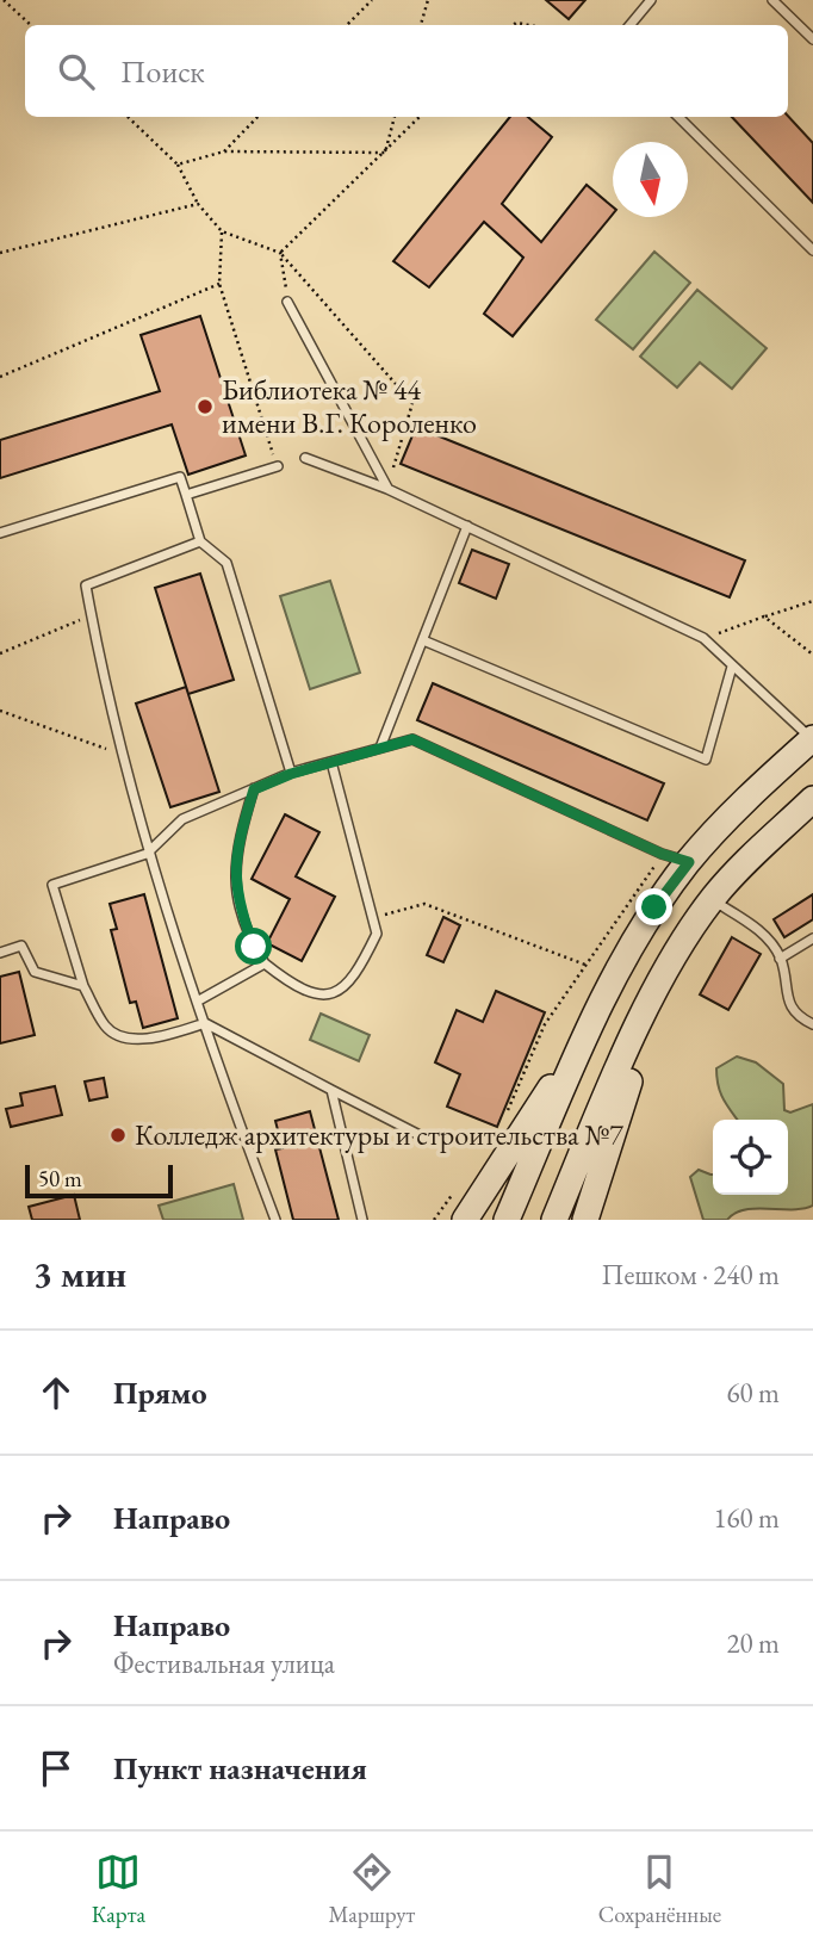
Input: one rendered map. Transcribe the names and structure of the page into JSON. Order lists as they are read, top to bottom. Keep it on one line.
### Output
{"places":["Библиотека № 44 имени В.Г. Короленко","Колледж архитектуры и строительства №7"],"scale_bar":"50 m","north":"bottom","page":{"search":"Поиск","scale":"50 m","heading":["3 мин","Пешком · 240 m"],"list":[["Прямо","60 m"],["Направо","160 m"],["Направо","Фестивальная улица","20 m"],"Пункт назначения"],"nav":["Карта","Маршрут","Сохранённые"]}}
